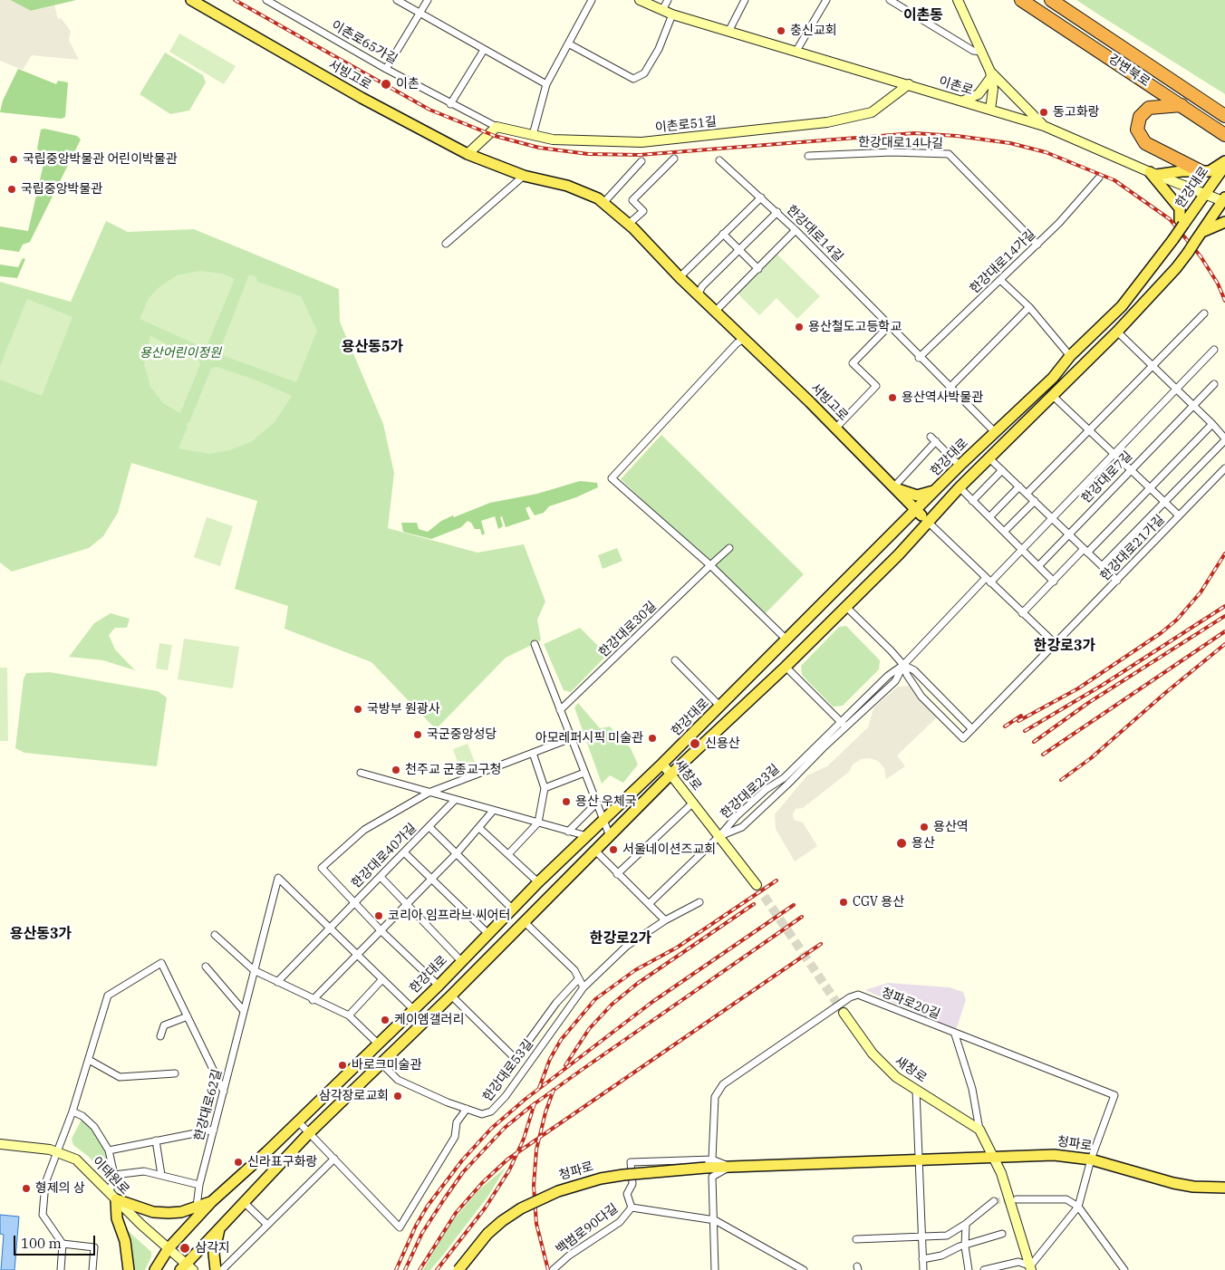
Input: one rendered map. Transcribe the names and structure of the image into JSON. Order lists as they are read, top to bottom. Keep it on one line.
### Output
{"streets":{"highway":["강변북로"],"main road":["서빙고로","이촌로","이촌로51길","한강대로","새창로","청파로","이태원로"],"street":["이촌로65가길","한강대로14나길","한강대로14길","한강대로14가길","한강대로7길","한강대로21가길","한강대로30길","한강대로23길","한강대로40가길","청파로20길","한강대로53길","한강대로62길","백범로90다길"]},"crossings":[["이촌로65가길","이촌로51길"],["서빙고로","한강대로"],["이촌로","이촌로51길"],["이촌로","한강대로"],["한강대로14나길","한강대로14가길"],["한강대로","한강대로14길"],["한강대로","새창로"],["한강대로","이태원로"],["한강대로14길","한강대로14가길"],["한강대로7길","한강대로23길"],["새창로","한강대로23길"],["한강대로40가길","한강대로62길"],["청파로20길","청파로"],["청파로","백범로90다길"]],"districts":["이촌동","용산동5가","한강로3가","용산동3가","한강로2가"],"parks":["용산어린이정원"],"places":["충신교회","이촌","동고화랑","국립중앙박물관 어린이박물관","국립중앙박물관","용산철도고등학교","용산역사박물관","국방부 원광사","국군중앙성당","아모레퍼시픽 미술관","신용산","천주교 군종교구청","용산 우체국","용산역","용산","서울네이션즈교회","CGV 용산","코리아 임프라브 씨어터","케이엠갤러리","바로크미술관","삼각장로교회","신라표구화랑","형제의 상","삼각지"],"scale_bar":"100 m"}
